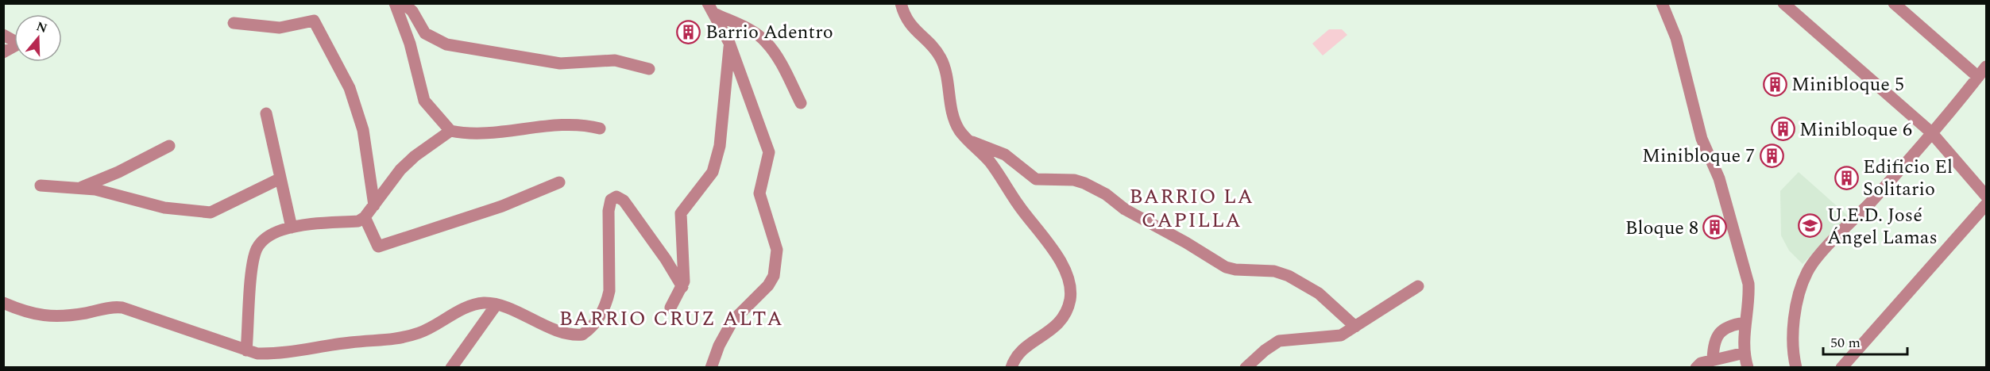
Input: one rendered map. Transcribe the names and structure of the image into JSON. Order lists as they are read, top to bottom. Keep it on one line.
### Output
{"districts":["BARRIO LA CAPILLA","BARRIO CRUZ ALTA"],"places":{"building":["Barrio Adentro","Minibloque 5","Minibloque 6","Minibloque 7","Edificio El Solitario","Bloque 8"],"school or university":["U.E.D. José Ángel Lamas"]},"scale_bar":"50 m","north":"top"}
